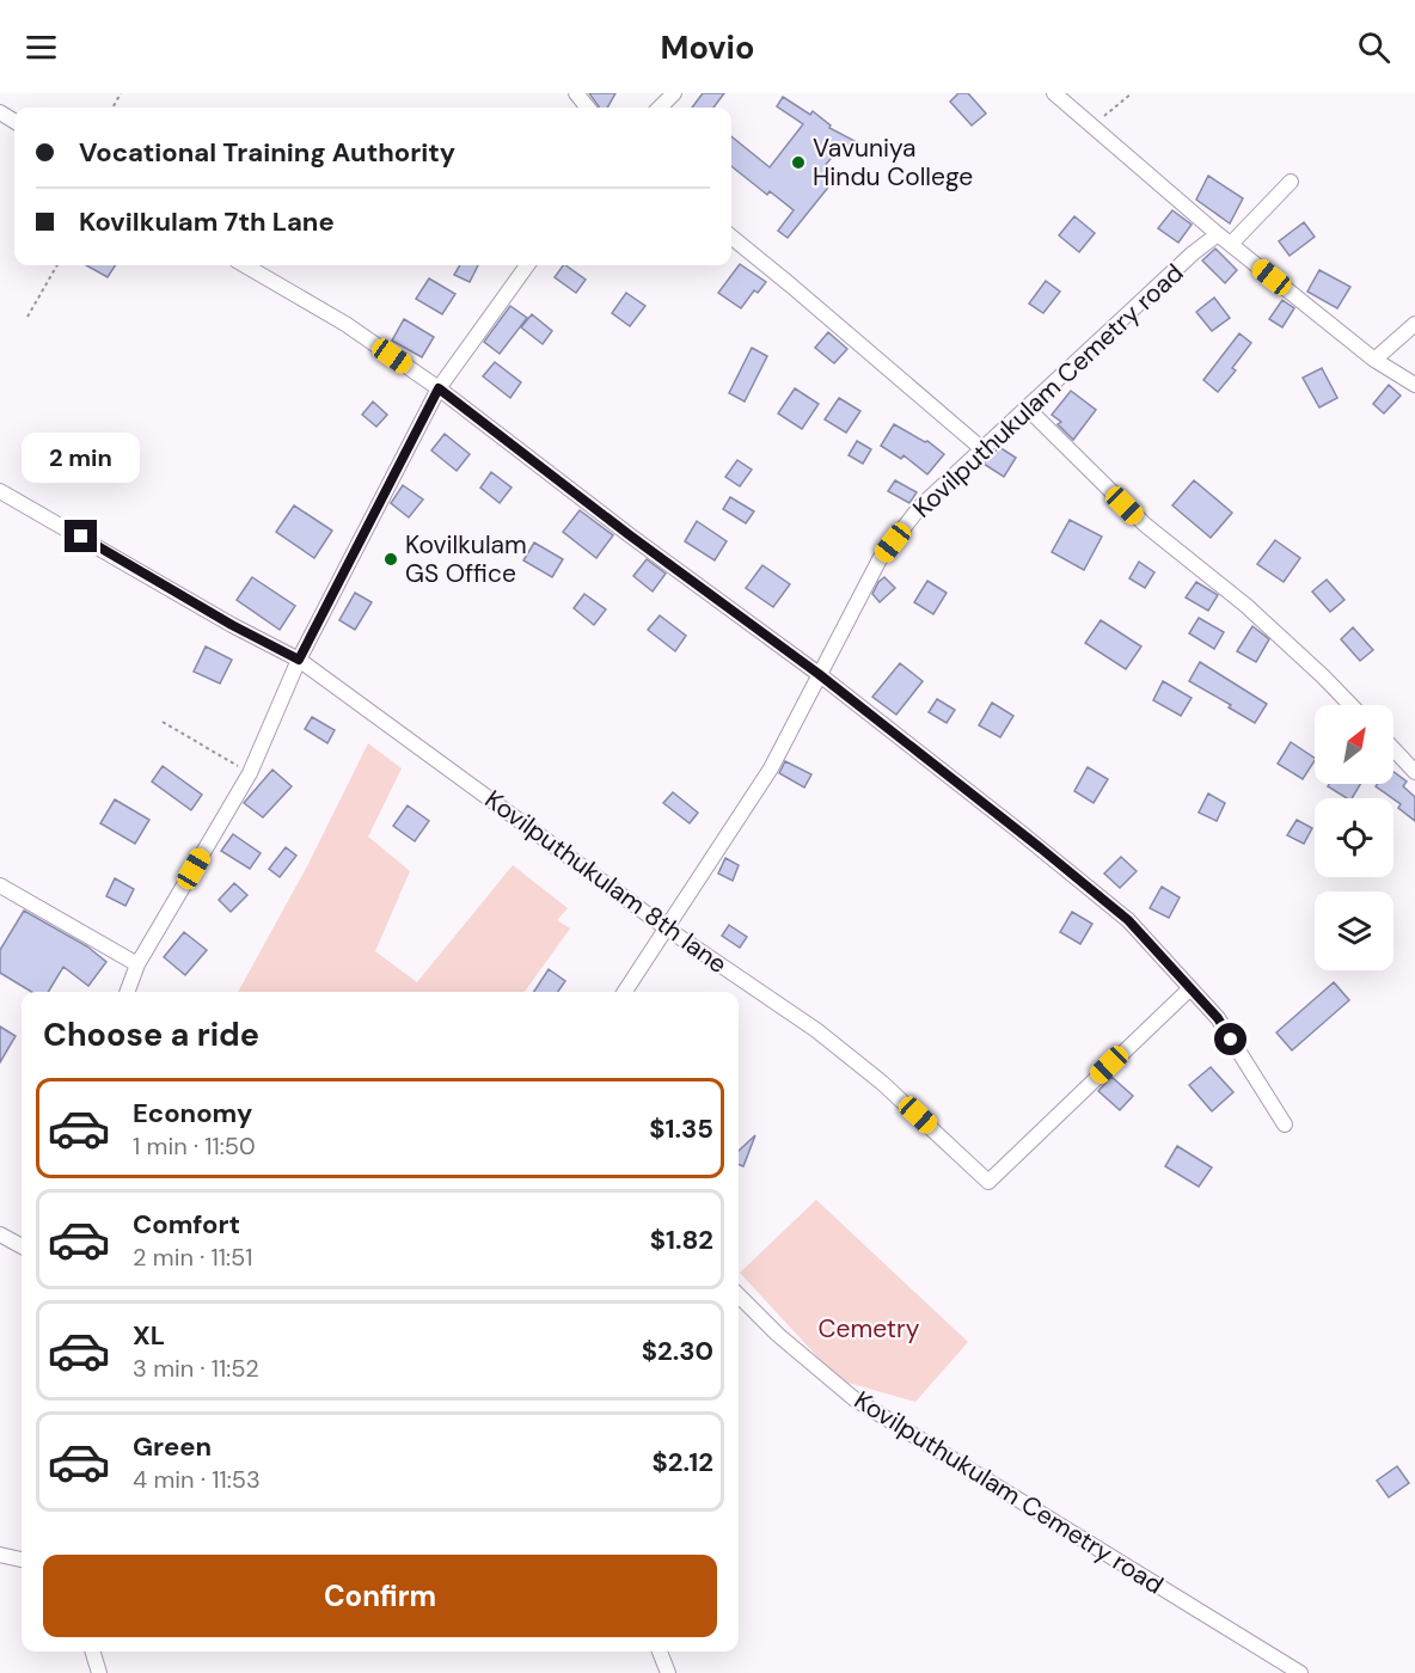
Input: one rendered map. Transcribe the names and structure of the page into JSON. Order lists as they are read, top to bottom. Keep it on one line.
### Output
{"streets":{"street":["Kovilputhukulam Cemetry road","Kovilputhukulam 8th lane"]},"crossings":[["Kovilputhukulam Cemetry road","Kovilputhukulam 8th lane"]],"parks":["Cemetry"],"places":["Vavuniya Hindu College","Kovilkulam GS Office"],"north":"top right","page":{"header":"Movio","banner":["Vocational Training Authority","Kovilkulam 7th Lane"],"bubble":"2 min","heading":"Choose a ride","list":[{"name":"Economy","note":"1 min · 11:50","value":"$1.35"},{"name":"Comfort","note":"2 min · 11:51","value":"$1.82"},{"name":"XL","note":"3 min · 11:52","value":"$2.30"},{"name":"Green","note":"4 min · 11:53","value":"$2.12"}],"buttons":"Confirm"}}
